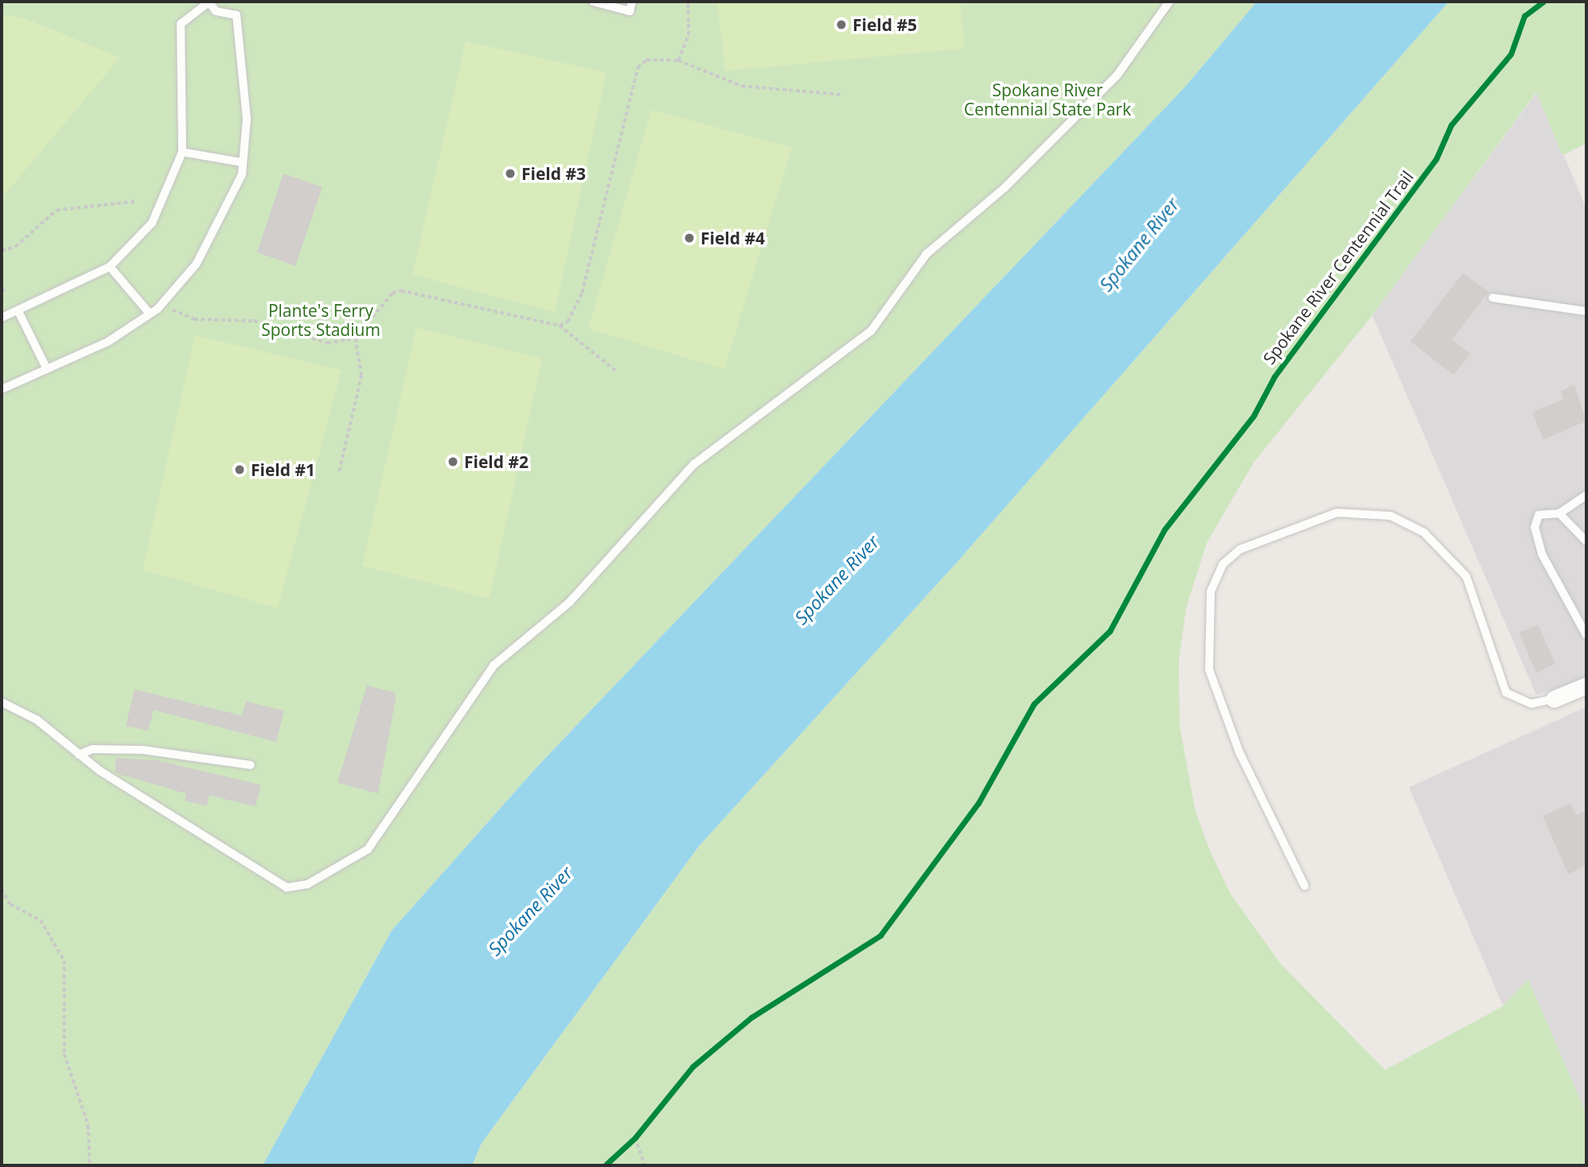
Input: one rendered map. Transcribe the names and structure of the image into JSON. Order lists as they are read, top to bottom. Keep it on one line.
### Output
{"streets":{"cycle path":["Spokane River Centennial Trail"]},"water":["Spokane River"],"parks":["Spokane River Centennial State Park","Plante's Ferry Sports Stadium"],"places":["Field #5","Field #3","Field #4","Field #2","Field #1"]}
